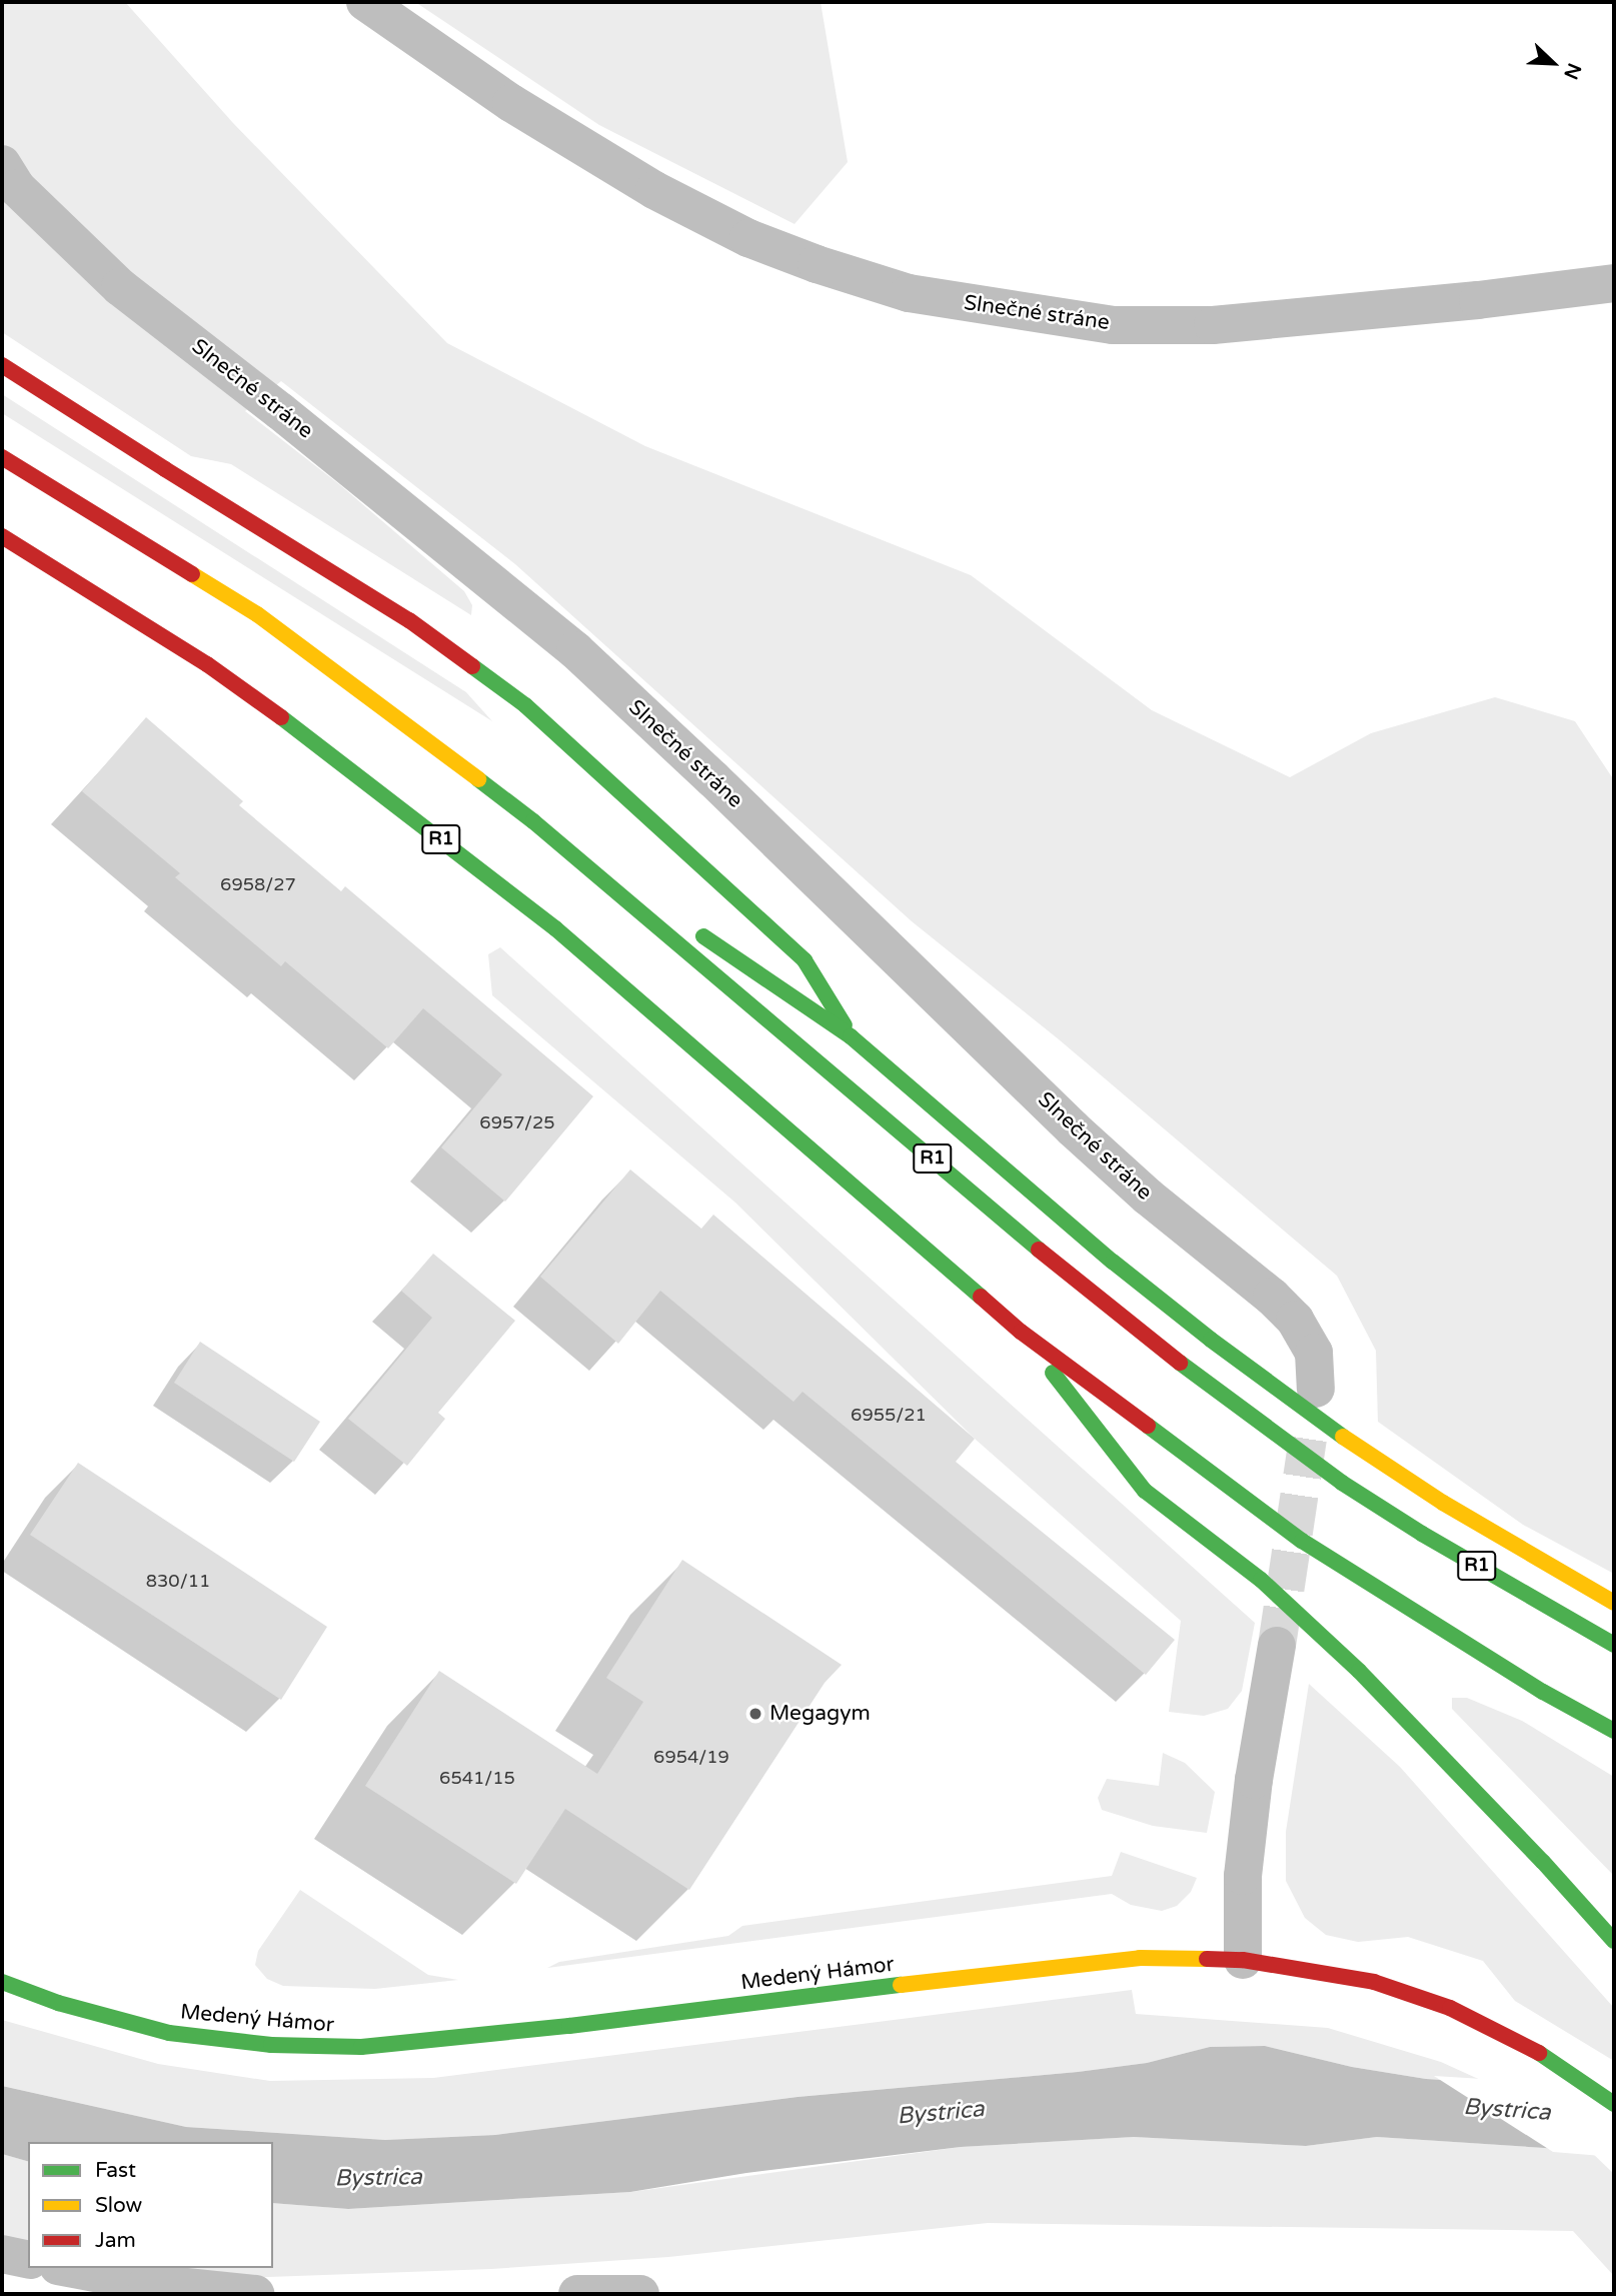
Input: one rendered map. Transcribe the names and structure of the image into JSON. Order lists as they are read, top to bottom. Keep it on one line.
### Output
{"streets":{"main road":["R1","Medený Hámor"],"street":["Slnečné stráne"]},"water":["Bystrica"],"places":["Megagym"],"house_numbers":["6958/27","6957/25","6955/21","830/11","6954/19","6541/15"],"legend":["Fast","Slow","Jam"],"north":"bottom right"}
